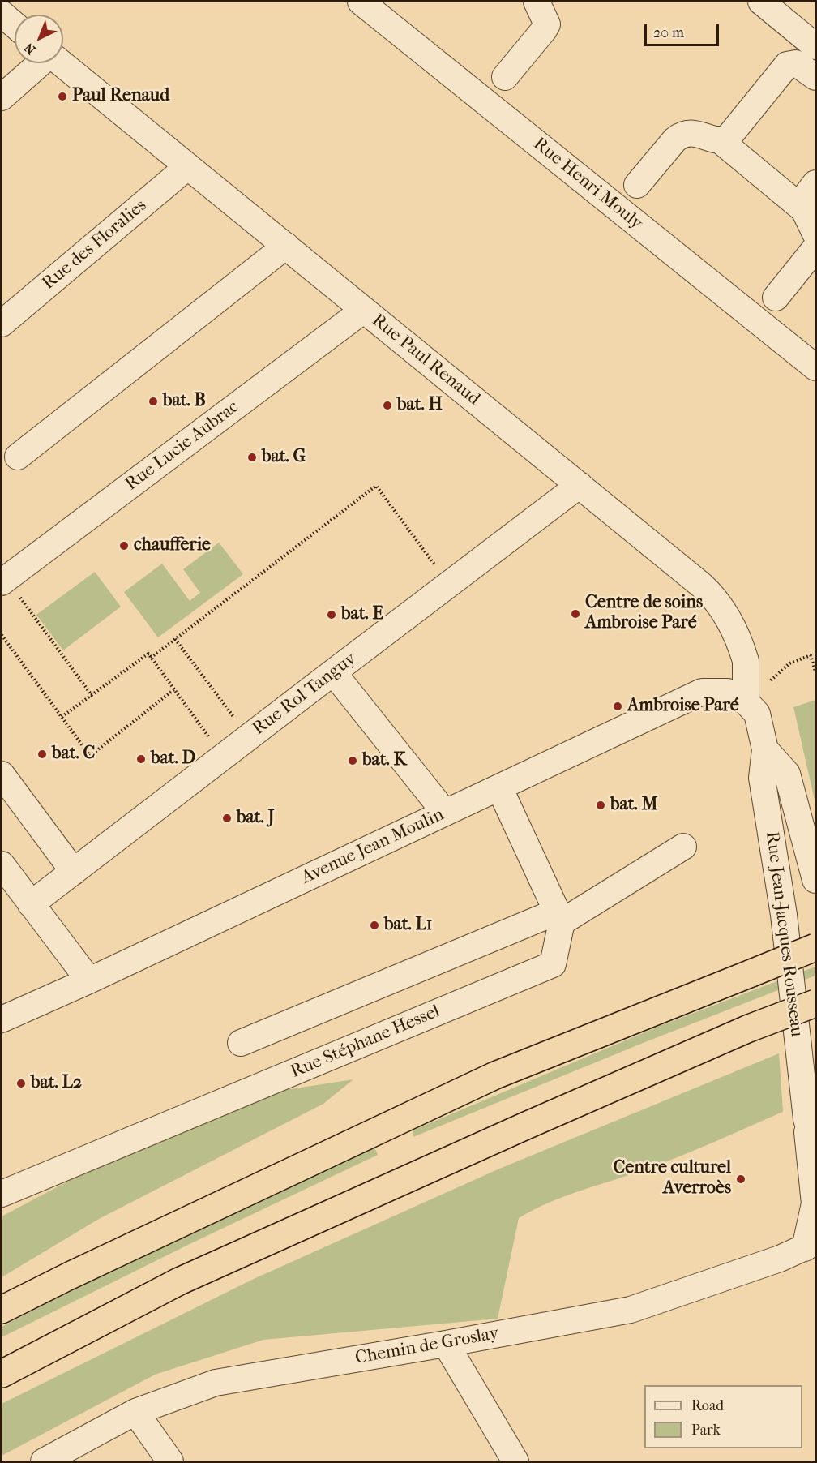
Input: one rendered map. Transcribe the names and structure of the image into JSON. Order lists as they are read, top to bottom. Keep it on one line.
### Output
{"streets":{"street":["Rue Henri Mouly","Rue des Floralies","Rue Paul Renaud","Rue Lucie Aubrac","Rue Rol Tanguy","Avenue Jean Moulin","Rue Jean-Jacques Rousseau","Rue Stéphane Hessel","Chemin de Groslay"]},"crossings":[["Rue des Floralies","Rue Paul Renaud"],["Rue Paul Renaud","Rue Lucie Aubrac"],["Rue Paul Renaud","Rue Rol Tanguy"],["Rue Paul Renaud","Avenue Jean Moulin"],["Rue Paul Renaud","Rue Jean-Jacques Rousseau"],["Avenue Jean Moulin","Rue Jean-Jacques Rousseau"],["Rue Jean-Jacques Rousseau","Chemin de Groslay"]],"places":["Paul Renaud","bat. B","bat. H","bat. G","chaufferie","Centre de soins Ambroise Paré","bat. E","Ambroise Paré","bat. C","bat. D","bat. K","bat. M","bat. J","bat. L1","bat. L2","Centre culturel Averroès"],"legend":["Road","Park"],"scale_bar":"20 m","north":"bottom left"}
